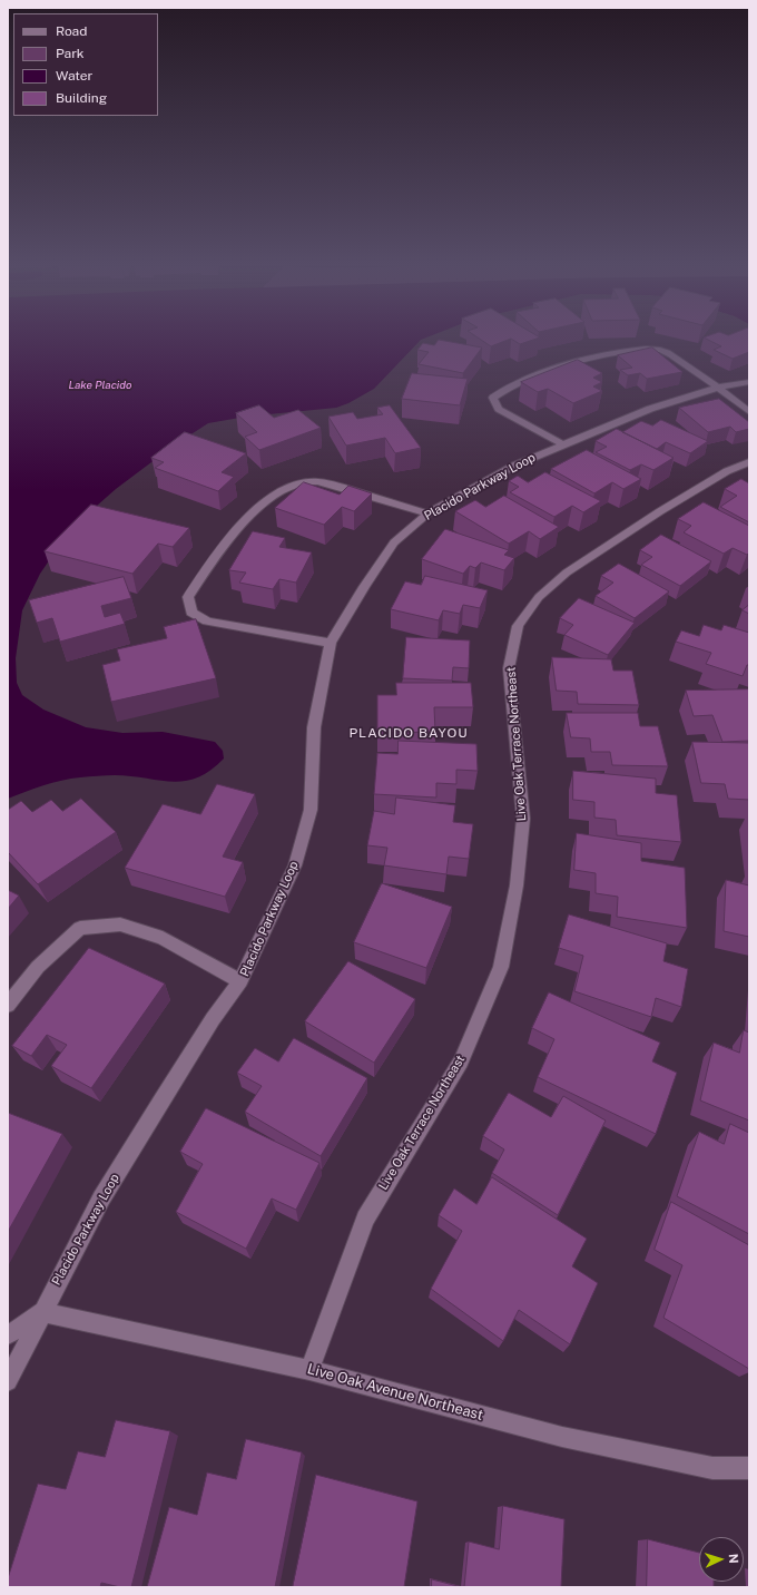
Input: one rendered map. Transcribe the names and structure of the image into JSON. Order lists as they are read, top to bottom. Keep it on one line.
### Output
{"streets":{"street":["Placido Parkway Loop","Live Oak Terrace Northeast","Live Oak Avenue Northeast"]},"crossings":[["Placido Parkway Loop","Live Oak Avenue Northeast"],["Live Oak Terrace Northeast","Live Oak Avenue Northeast"]],"districts":["PLACIDO BAYOU"],"water":["Lake Placido"],"legend":["Road","Park","Water","Building"],"north":"right"}
